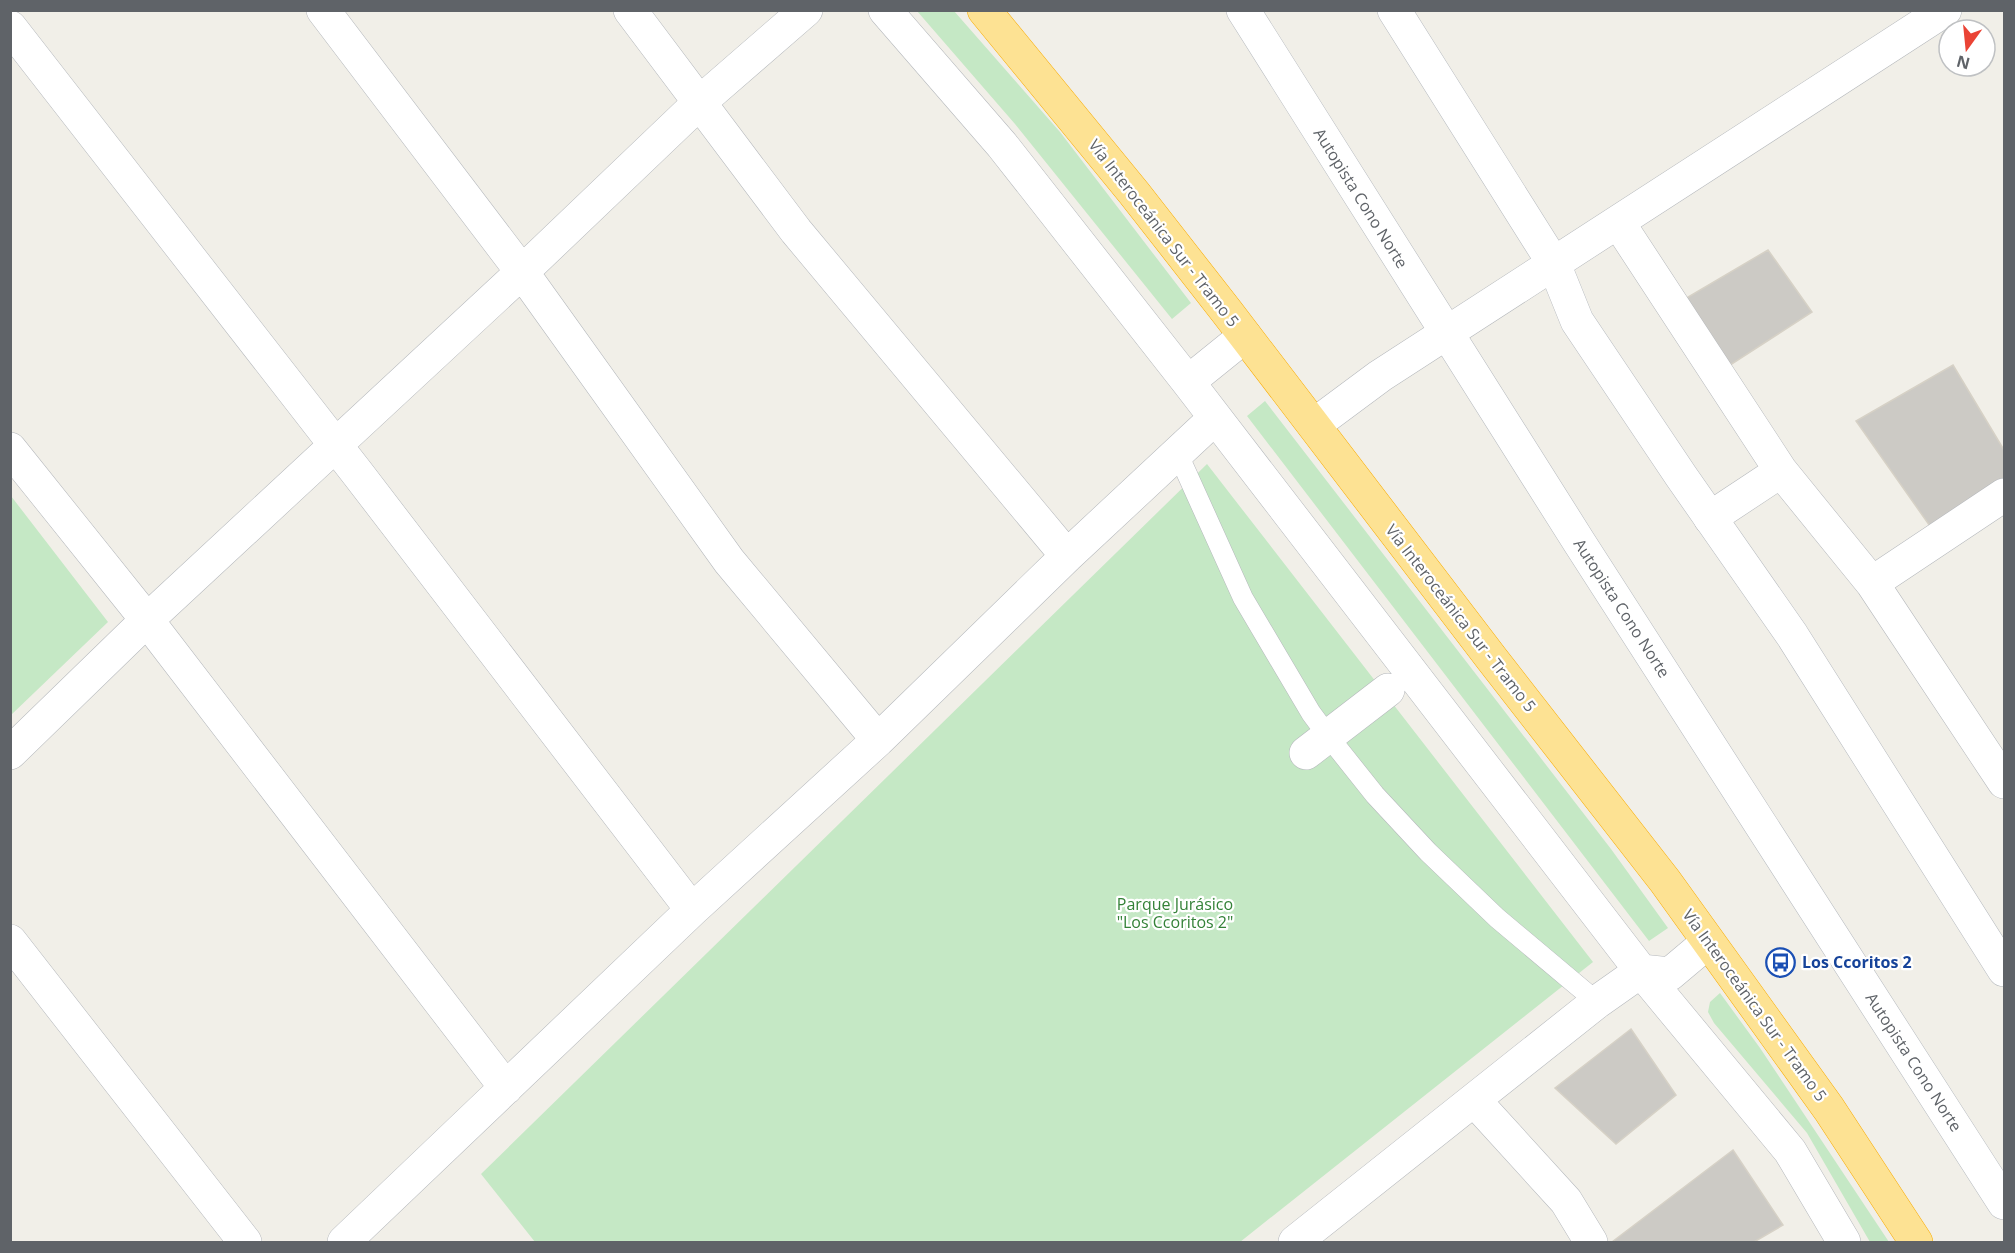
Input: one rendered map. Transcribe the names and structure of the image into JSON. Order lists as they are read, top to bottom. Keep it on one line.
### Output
{"streets":{"highway":["Vía Interoceánica Sur - Tramo 5"],"street":["Autopista Cono Norte"]},"parks":["Parque Jurásico \"Los Ccoritos 2\""],"places":{"bus stop":["Los Ccoritos 2"]},"north":"bottom"}
